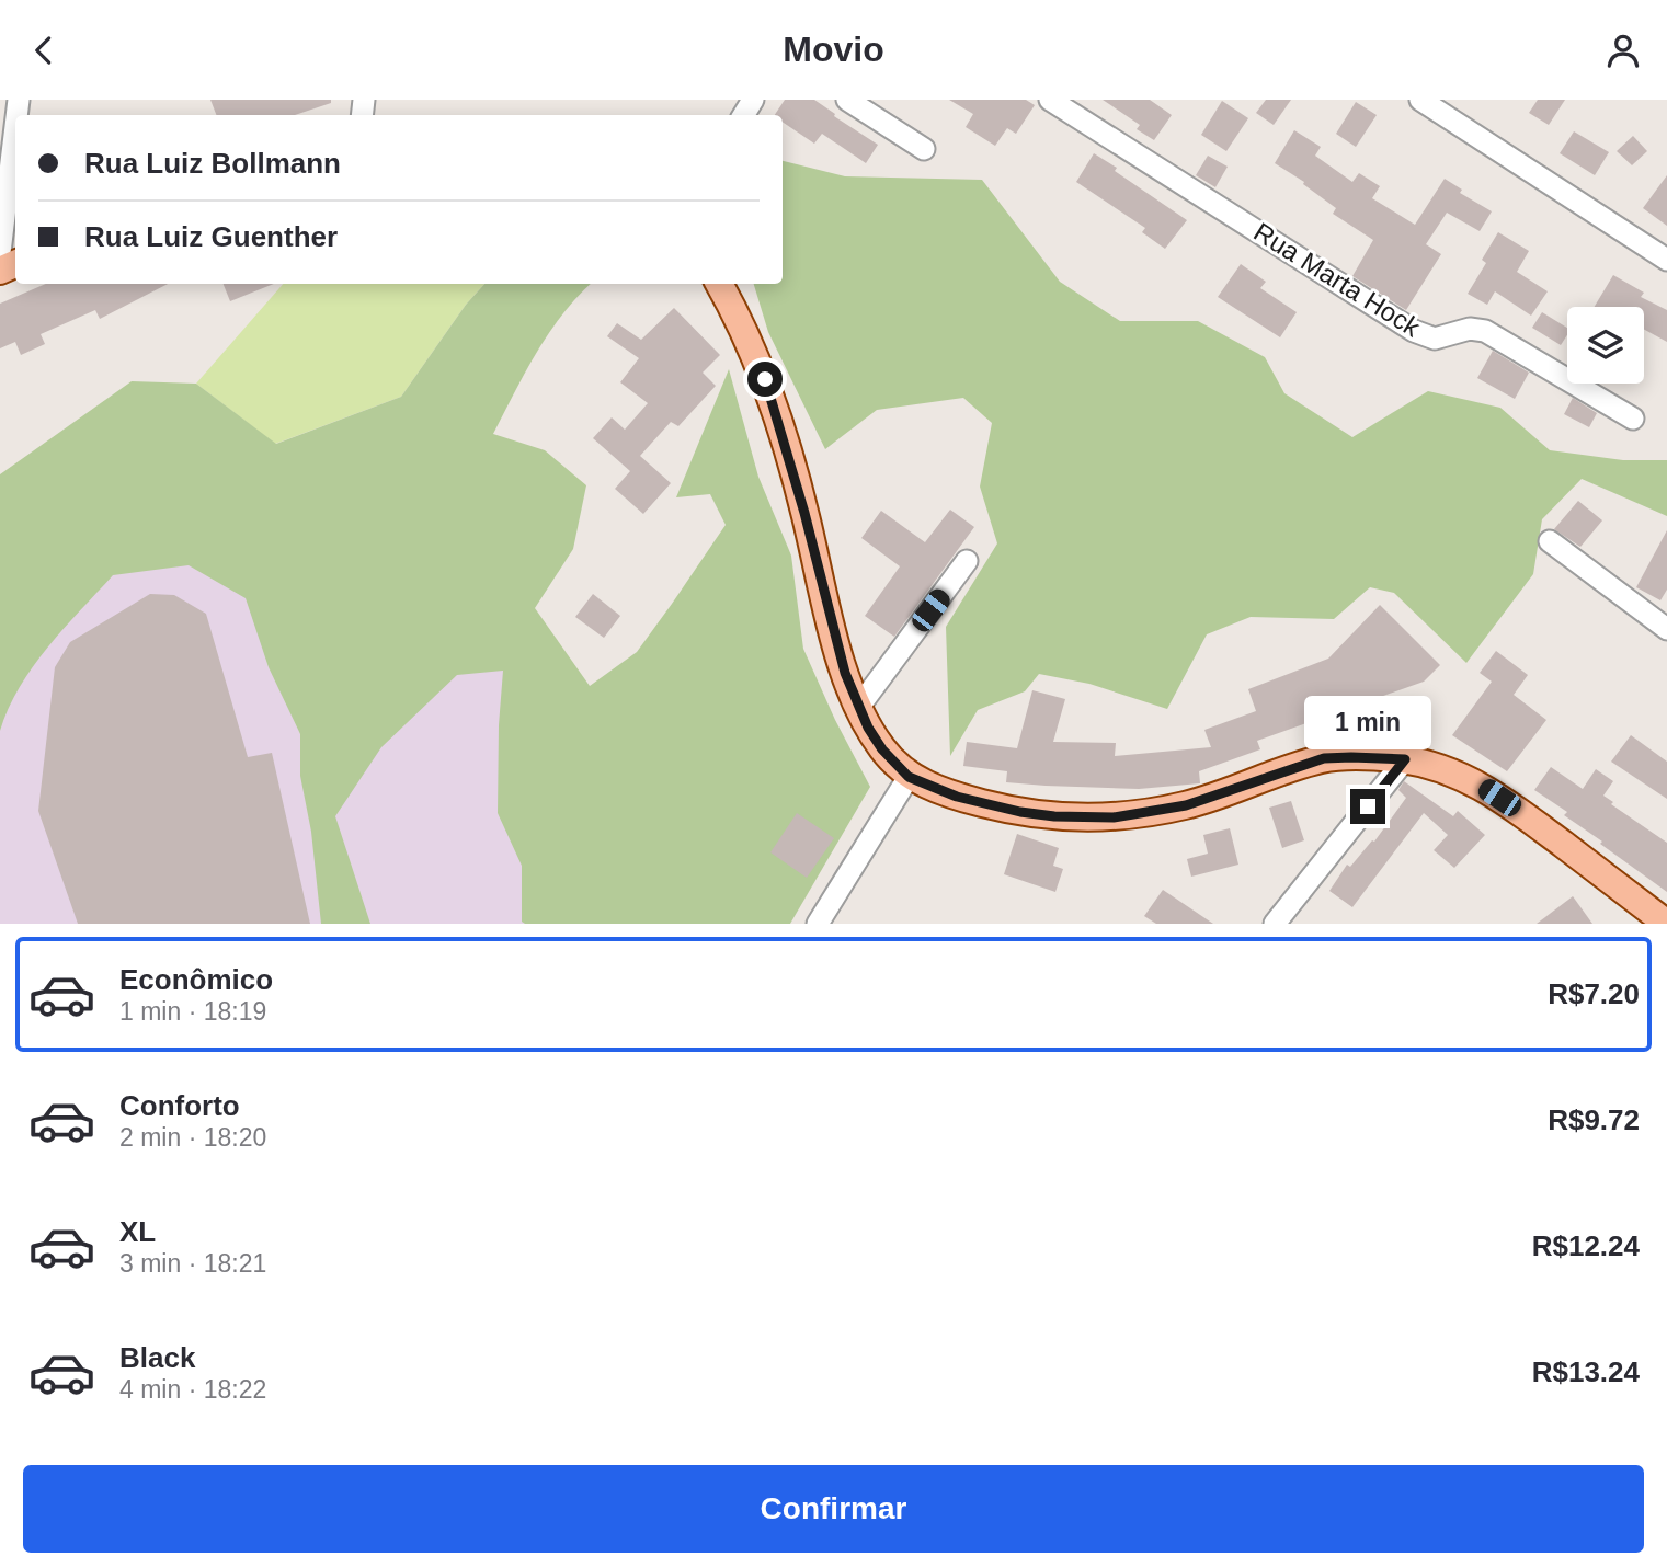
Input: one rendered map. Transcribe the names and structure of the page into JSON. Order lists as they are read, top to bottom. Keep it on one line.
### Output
{"streets":{"street":["Rua Marta Hock"]},"page":{"header":"Movio","banner":["Rua Luiz Bollmann","Rua Luiz Guenther"],"bubble":"1 min","list":[{"name":"Econômico","note":"1 min · 18:19","value":"R$7.20"},{"name":"Conforto","note":"2 min · 18:20","value":"R$9.72"},{"name":"XL","note":"3 min · 18:21","value":"R$12.24"},{"name":"Black","note":"4 min · 18:22","value":"R$13.24"}],"buttons":"Confirmar"}}
